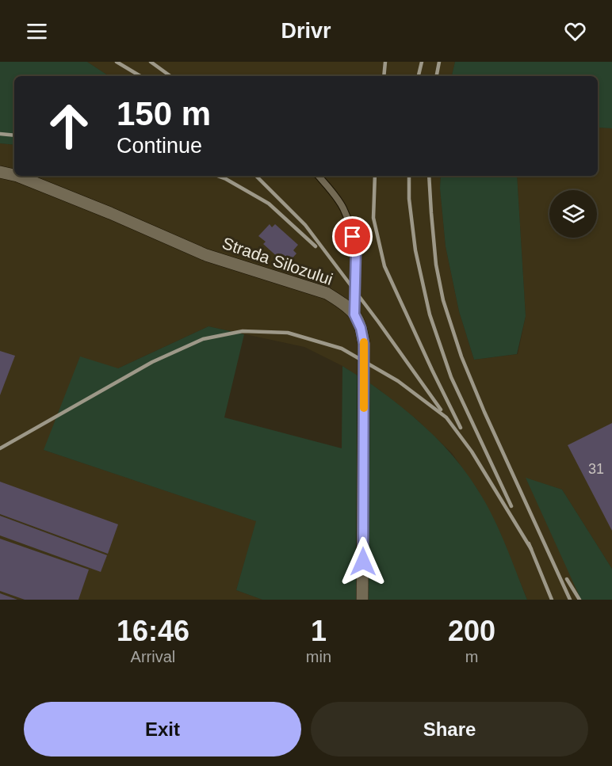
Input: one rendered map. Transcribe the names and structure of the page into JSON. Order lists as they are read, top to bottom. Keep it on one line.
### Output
{"streets":{"street":["Strada Silozului"]},"house_numbers":["31"],"page":{"header":"Drivr","turn":["150 m","Continue"],"eta":["16:46","Arrival","1","min","200","m"],"buttons":["Exit","Share"]}}
